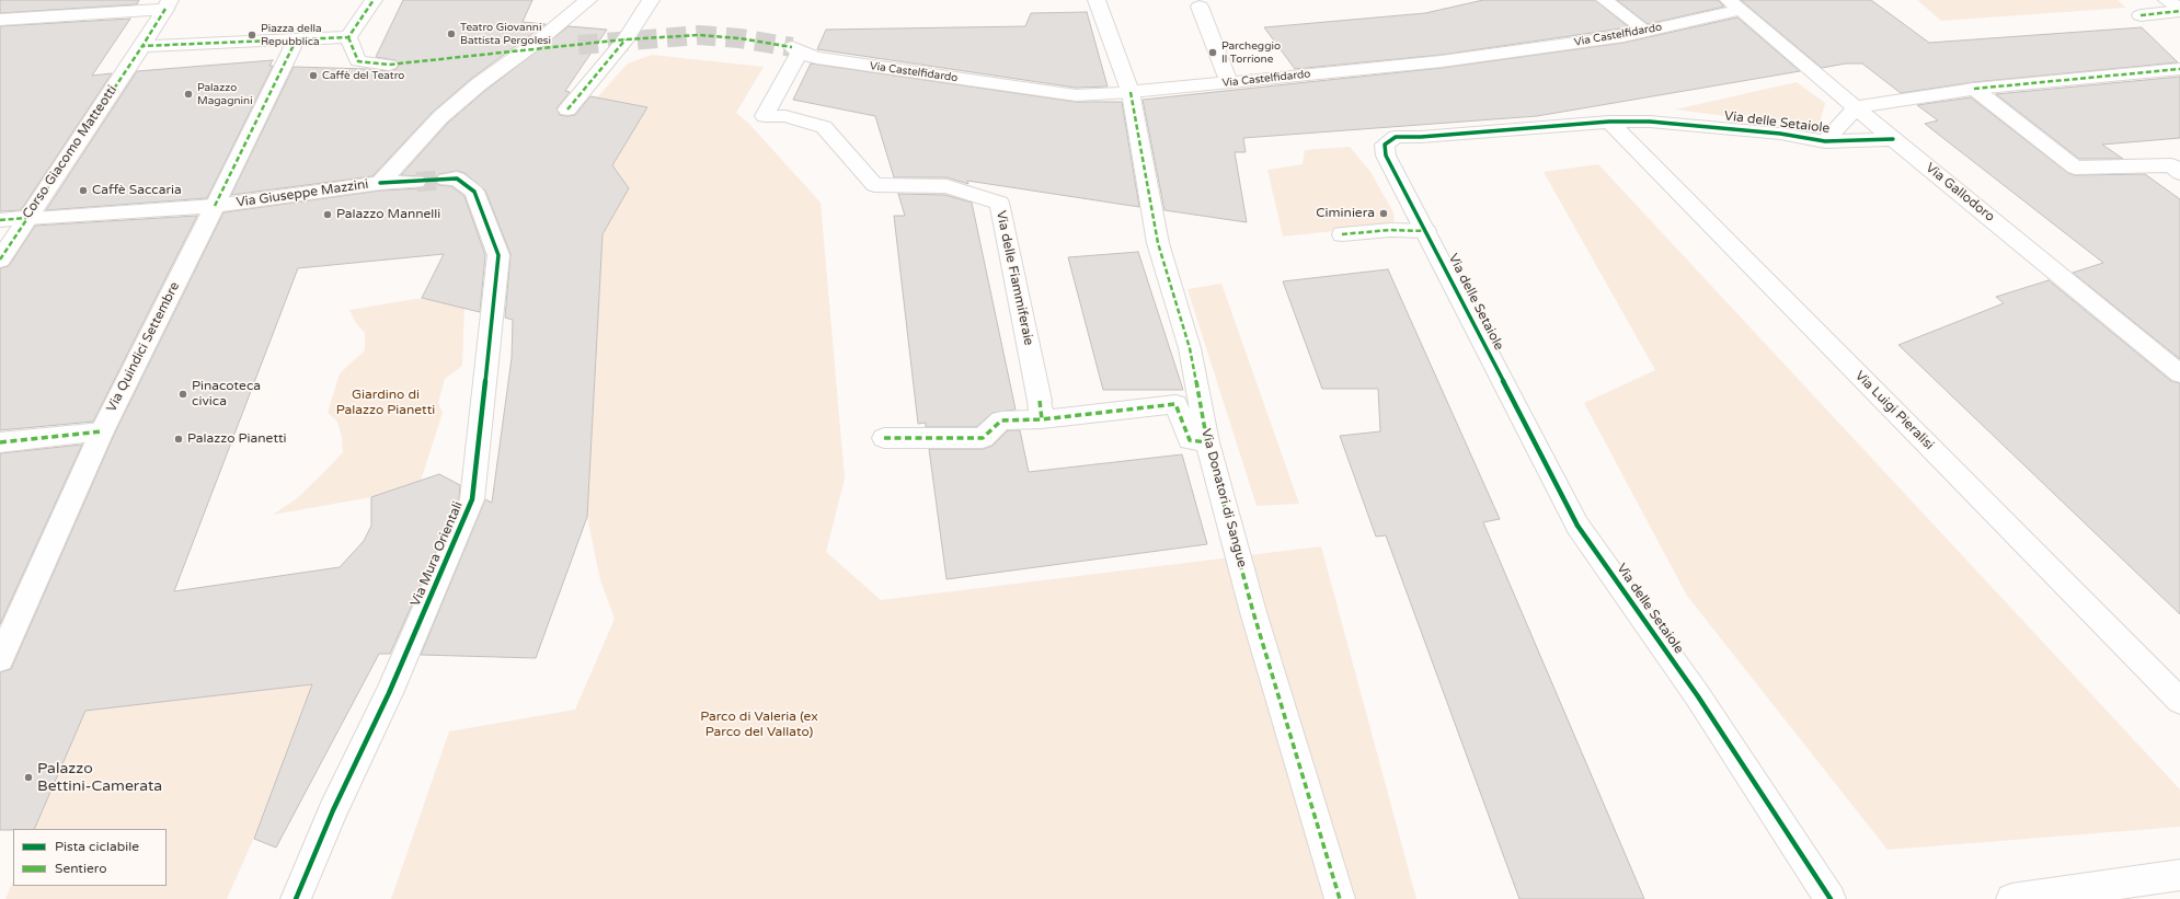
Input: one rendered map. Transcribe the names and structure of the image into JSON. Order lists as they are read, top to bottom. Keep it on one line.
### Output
{"streets":{"street":["Via Castelfidardo","Via delle Setaiole","Corso Giacomo Matteotti","Via Gallodoro","Via Giuseppe Mazzini","Via delle Fiammiferaie","Via Quindici Settembre","Via Luigi Pieralisi","Via Donatori di Sangue","Via Mura Orientali"]},"crossings":[["Via Castelfidardo","Via Gallodoro"],["Via Castelfidardo","Via delle Fiammiferaie"],["Via Castelfidardo","Via Donatori di Sangue"],["Via delle Setaiole","Via Gallodoro"],["Via delle Setaiole","Via Luigi Pieralisi"],["Corso Giacomo Matteotti","Via Giuseppe Mazzini"],["Via Giuseppe Mazzini","Via Quindici Settembre"]],"parks":["Giardino di Palazzo Pianetti","Parco di Valeria (ex Parco del Vallato)"],"places":["Teatro Giovanni Battista Pergolesi","Piazza della Repubblica","Parcheggio Il Torrione","Caffè del Teatro","Palazzo Magagnini","Caffè Saccaria","Ciminiera","Palazzo Mannelli","Pinacoteca civica","Palazzo Pianetti","Palazzo Bettini-Camerata"],"legend":["Pista ciclabile","Sentiero"]}
